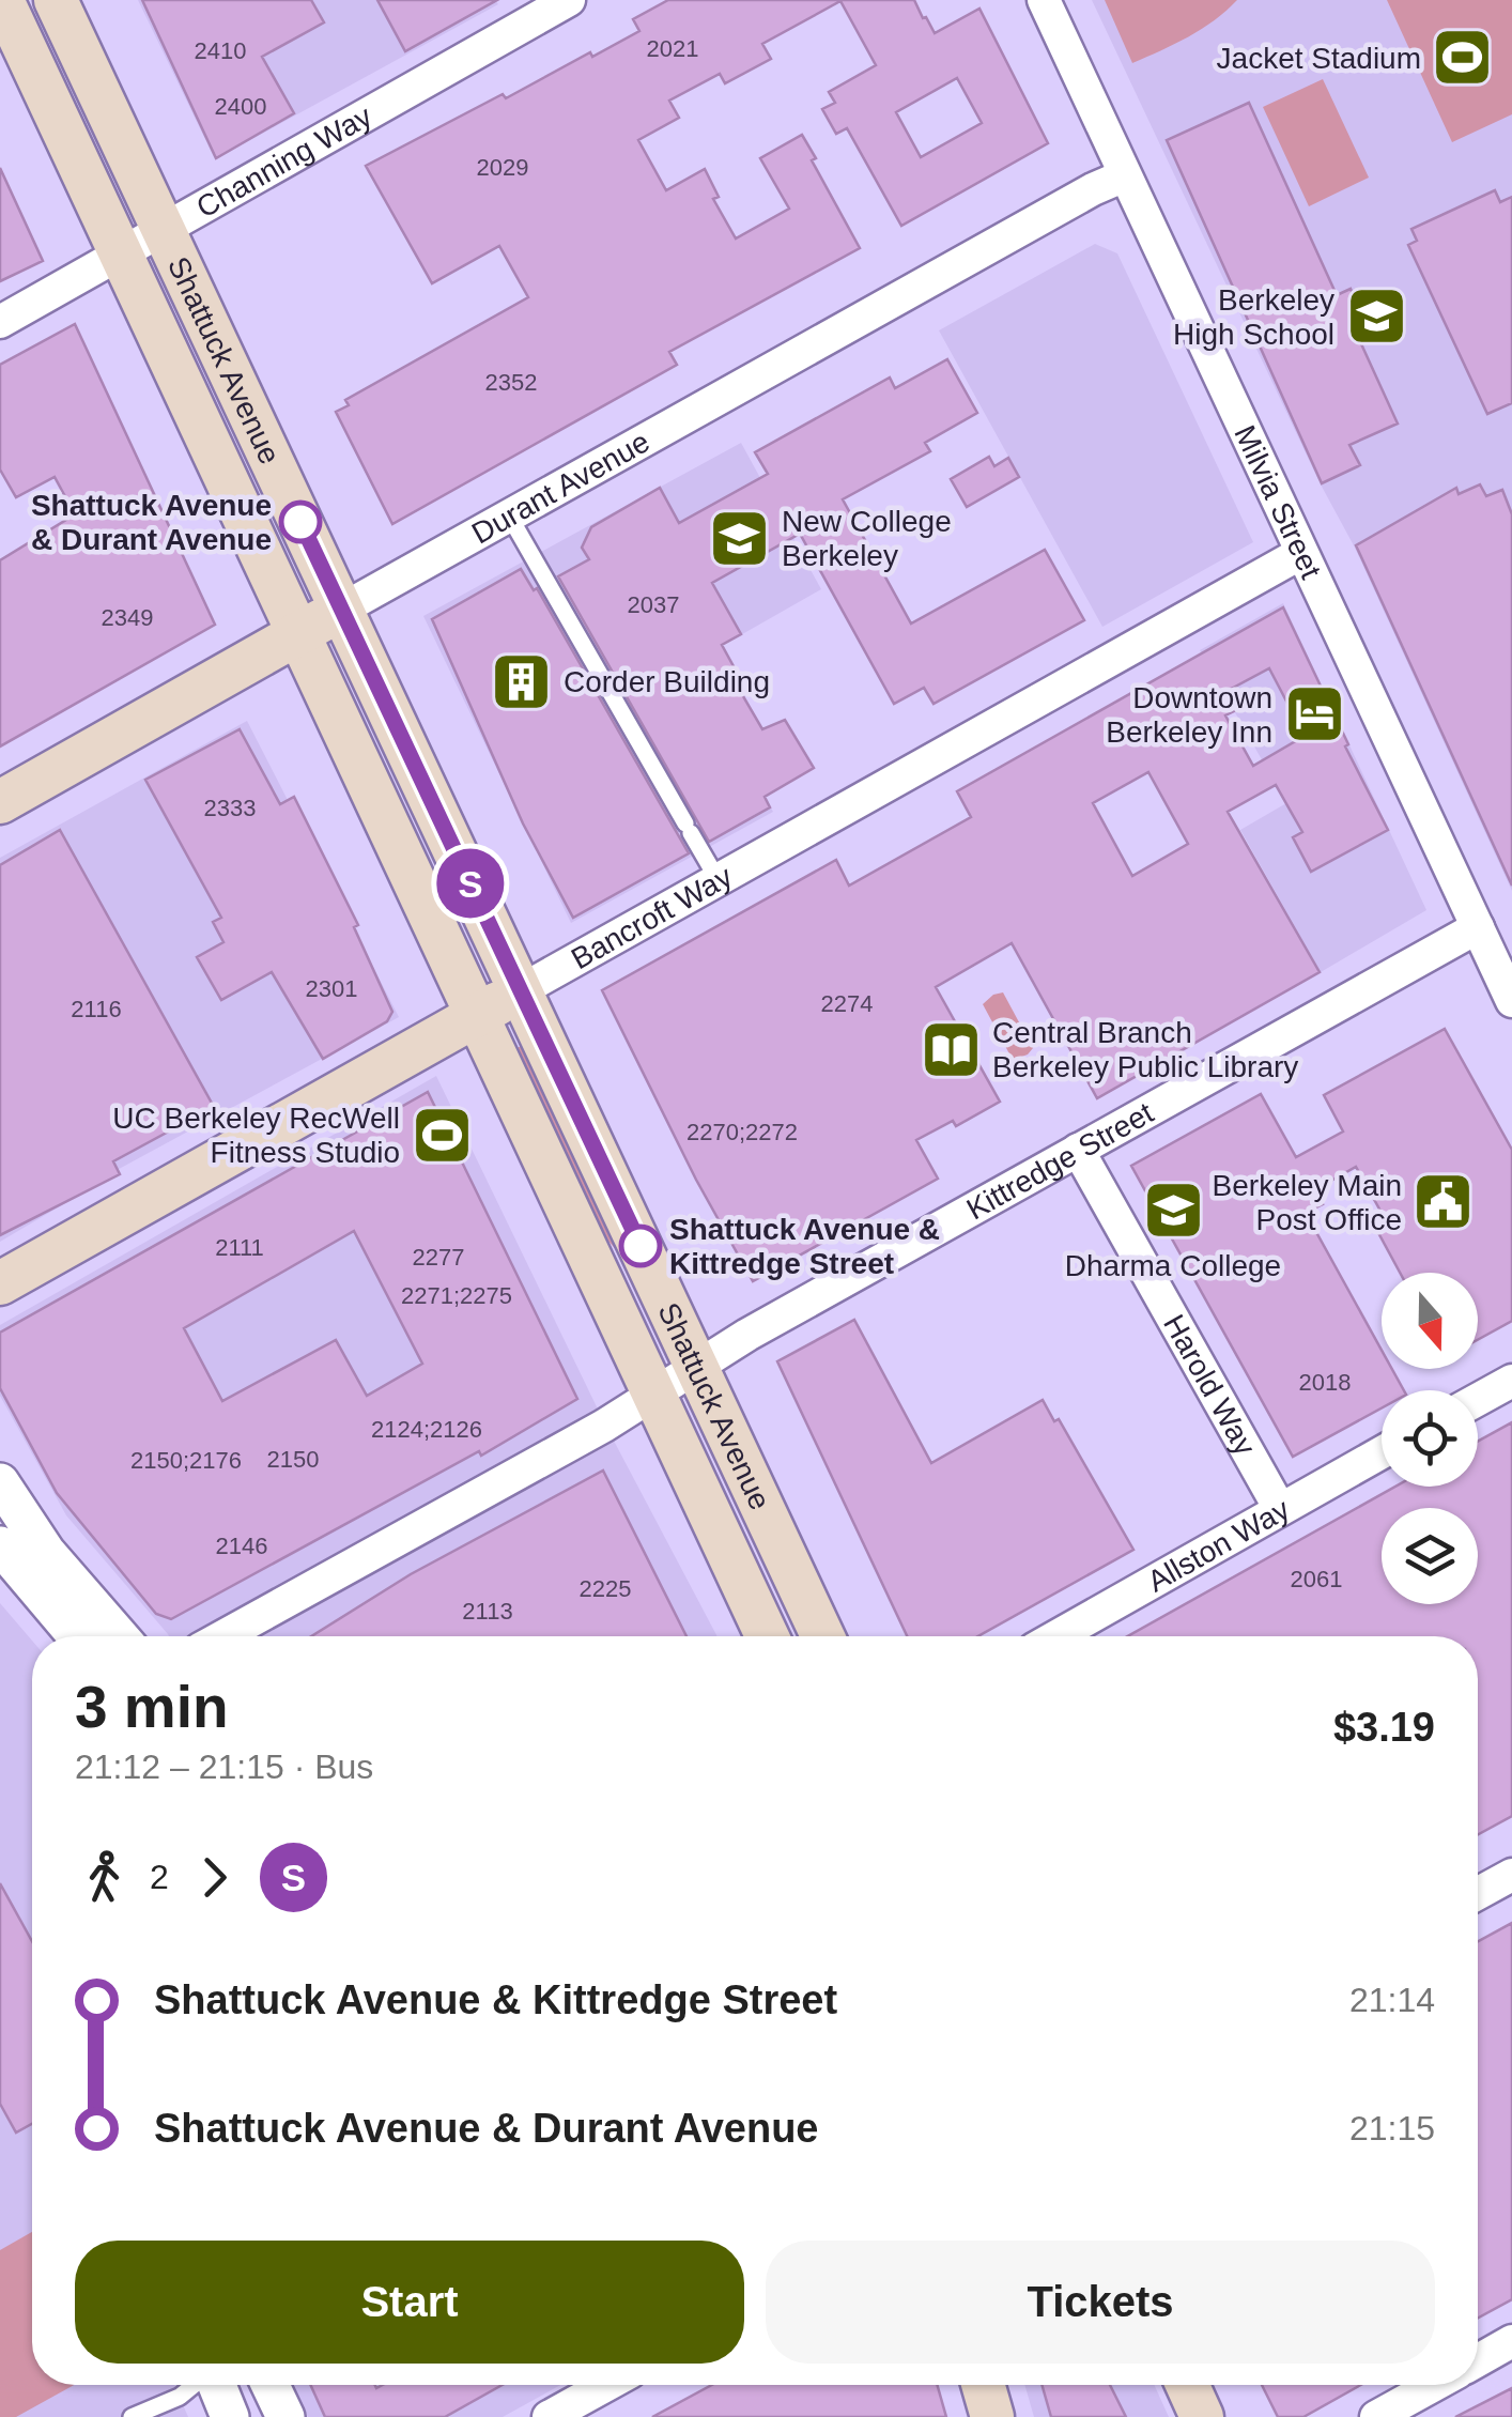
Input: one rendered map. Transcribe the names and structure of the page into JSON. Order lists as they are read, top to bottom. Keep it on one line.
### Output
{"streets":{"main road":["Shattuck Avenue","Durant Avenue","Bancroft Way"],"street":["Channing Way","Milvia Street","Kittredge Street","Harold Way","Allston Way"]},"crossings":[["Channing Way","Shattuck Avenue"],["Shattuck Avenue","Durant Avenue"],["Shattuck Avenue","Bancroft Way"],["Shattuck Avenue","Kittredge Street"],["Durant Avenue","Milvia Street"],["Milvia Street","Bancroft Way"],["Milvia Street","Kittredge Street"],["Kittredge Street","Harold Way"],["Harold Way","Allston Way"]],"places":{"sports":["Jacket Stadium","UC Berkeley RecWell Fitness Studio"],"school or university":["Berkeley High School","New College Berkeley","Dharma College"],"other":["Shattuck Avenue & Durant Avenue","Shattuck Avenue & Kittredge Street"],"building":["Corder Building"],"hotel":["Downtown Berkeley Inn"],"library":["Central Branch Berkeley Public Library"],"public building":["Berkeley Main Post Office"]},"lines":["bus line S"],"house_numbers":["2021","2410","2400","2029","2352","2037","2349","2333","2301","2274","2116","2270;2272","2111","2277","2271;2275","2018","2124;2126","2150","2150;2176","2146","2061","2225","2113"],"north":"bottom","page":{"on_map":"S","heading":["3 min","21:12 – 21:15 · Bus","$3.19"],"legs":["2","S"],"list":[{"name":"Shattuck Avenue & Kittredge Street","value":"21:14"},{"name":"Shattuck Avenue & Durant Avenue","value":"21:15"}],"buttons":["Start","Tickets"]}}
